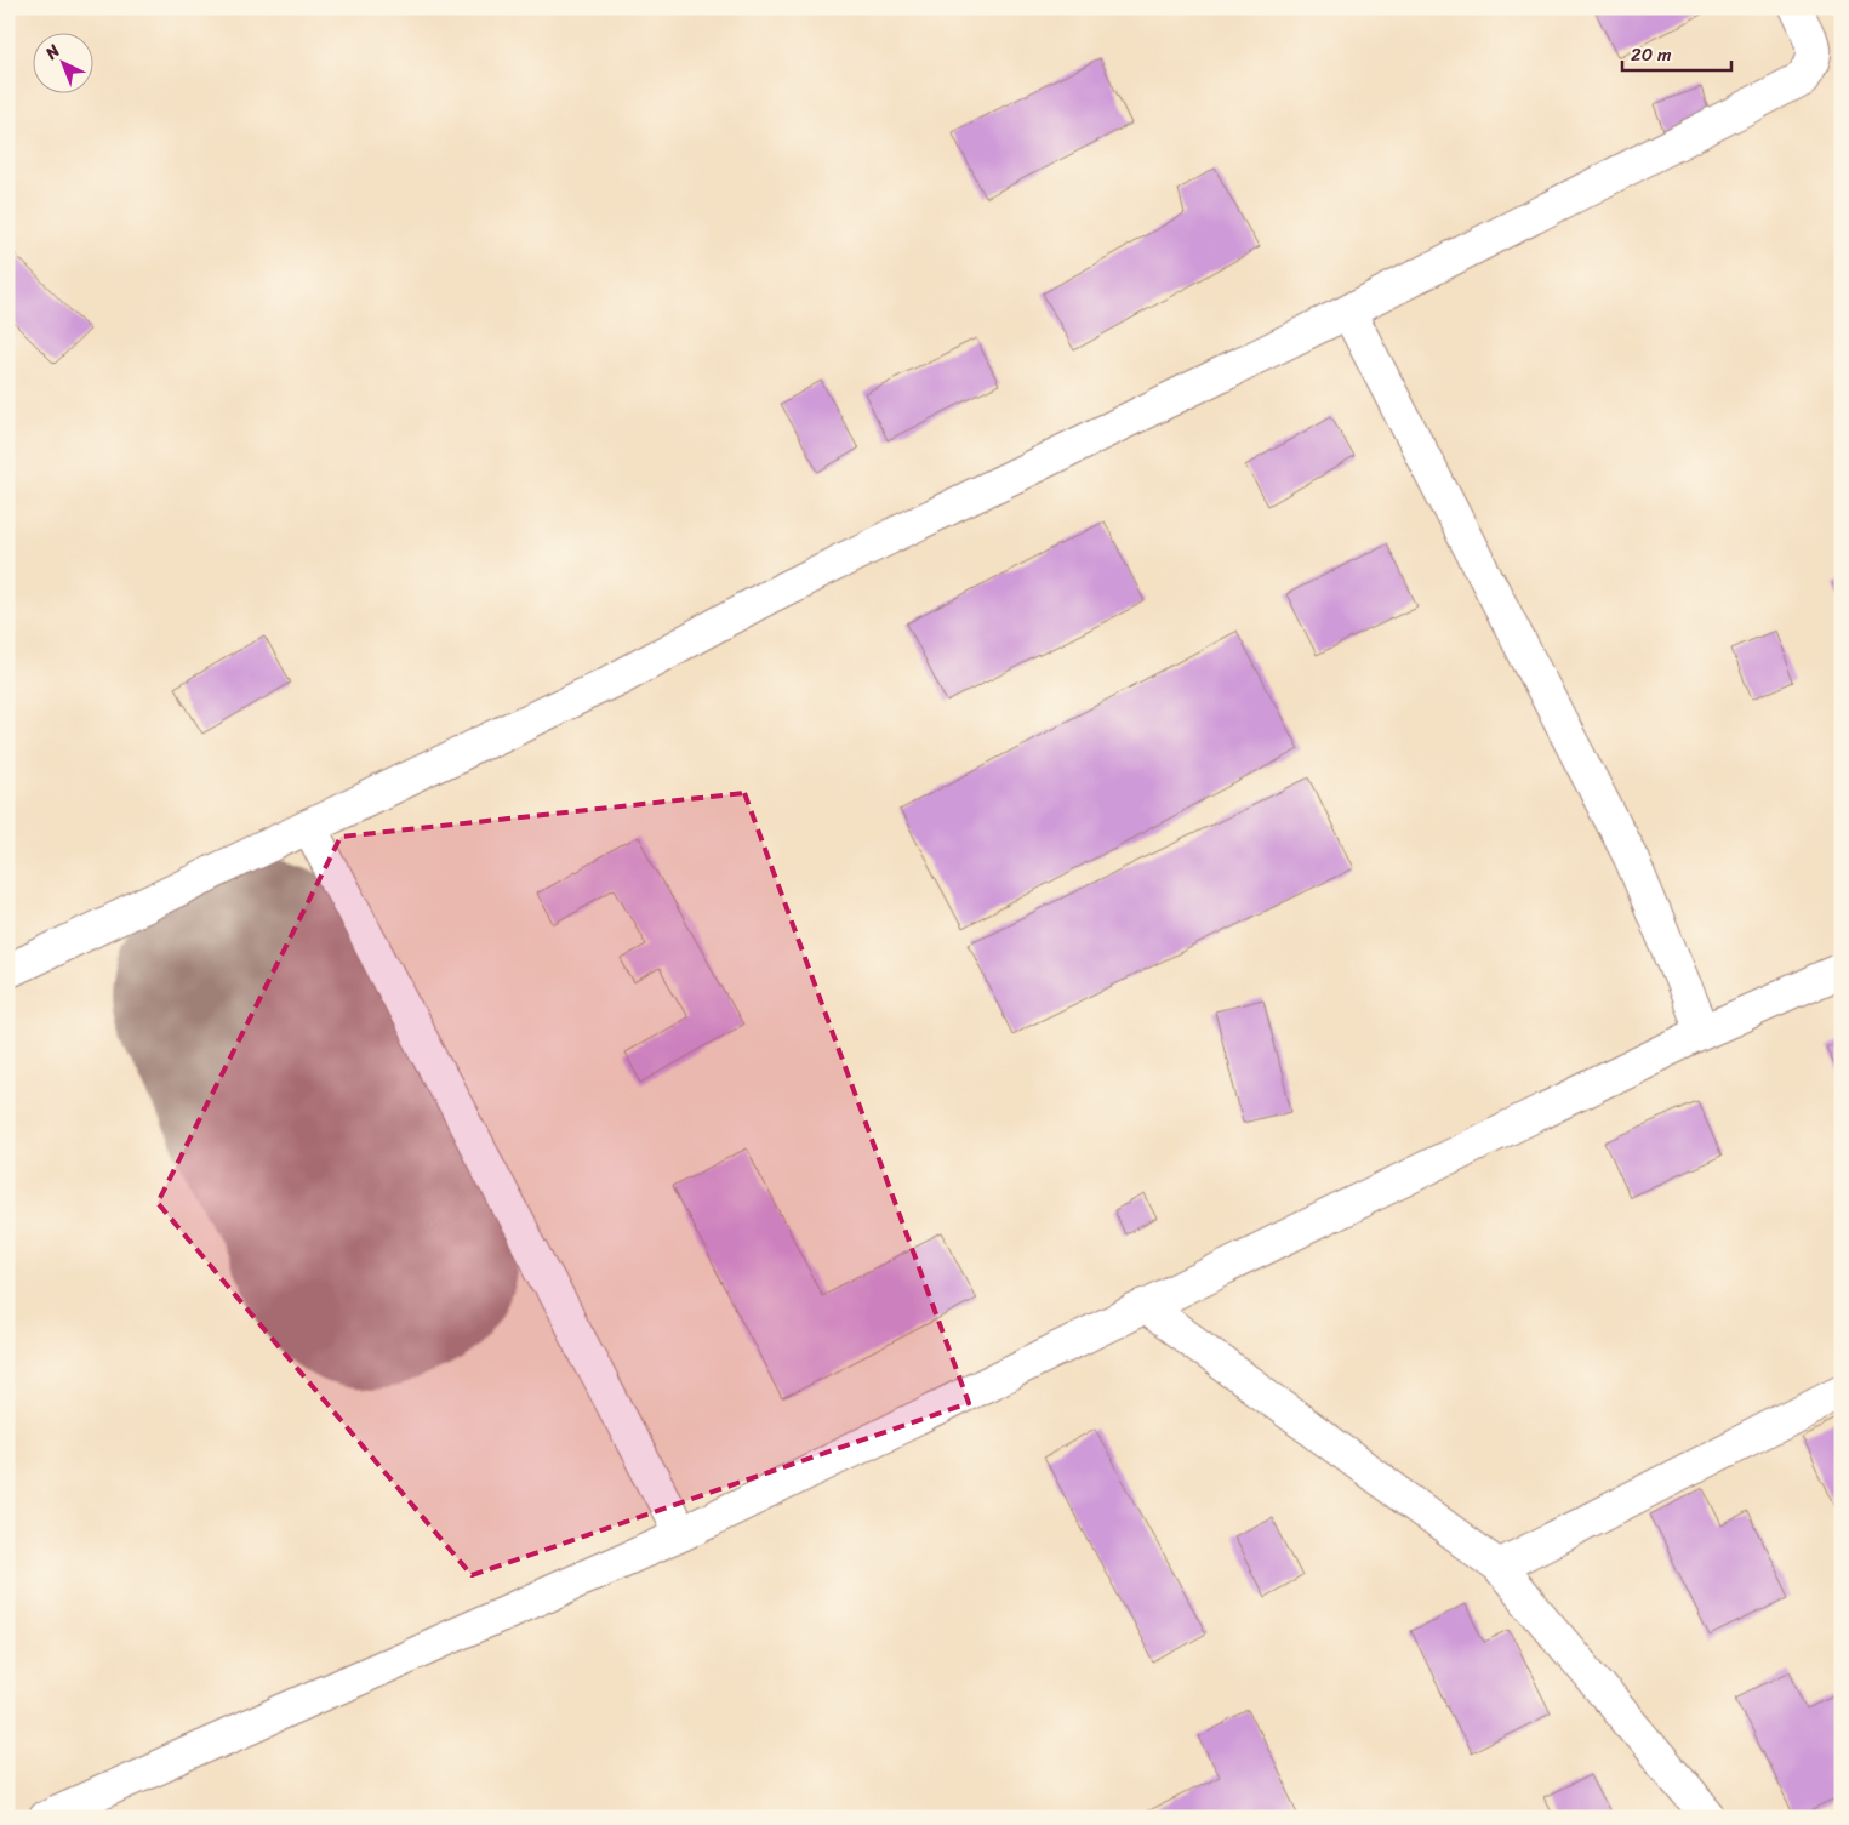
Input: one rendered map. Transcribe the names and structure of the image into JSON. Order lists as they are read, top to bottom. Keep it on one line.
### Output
{"scale_bar":"20 m","north":"top left"}
